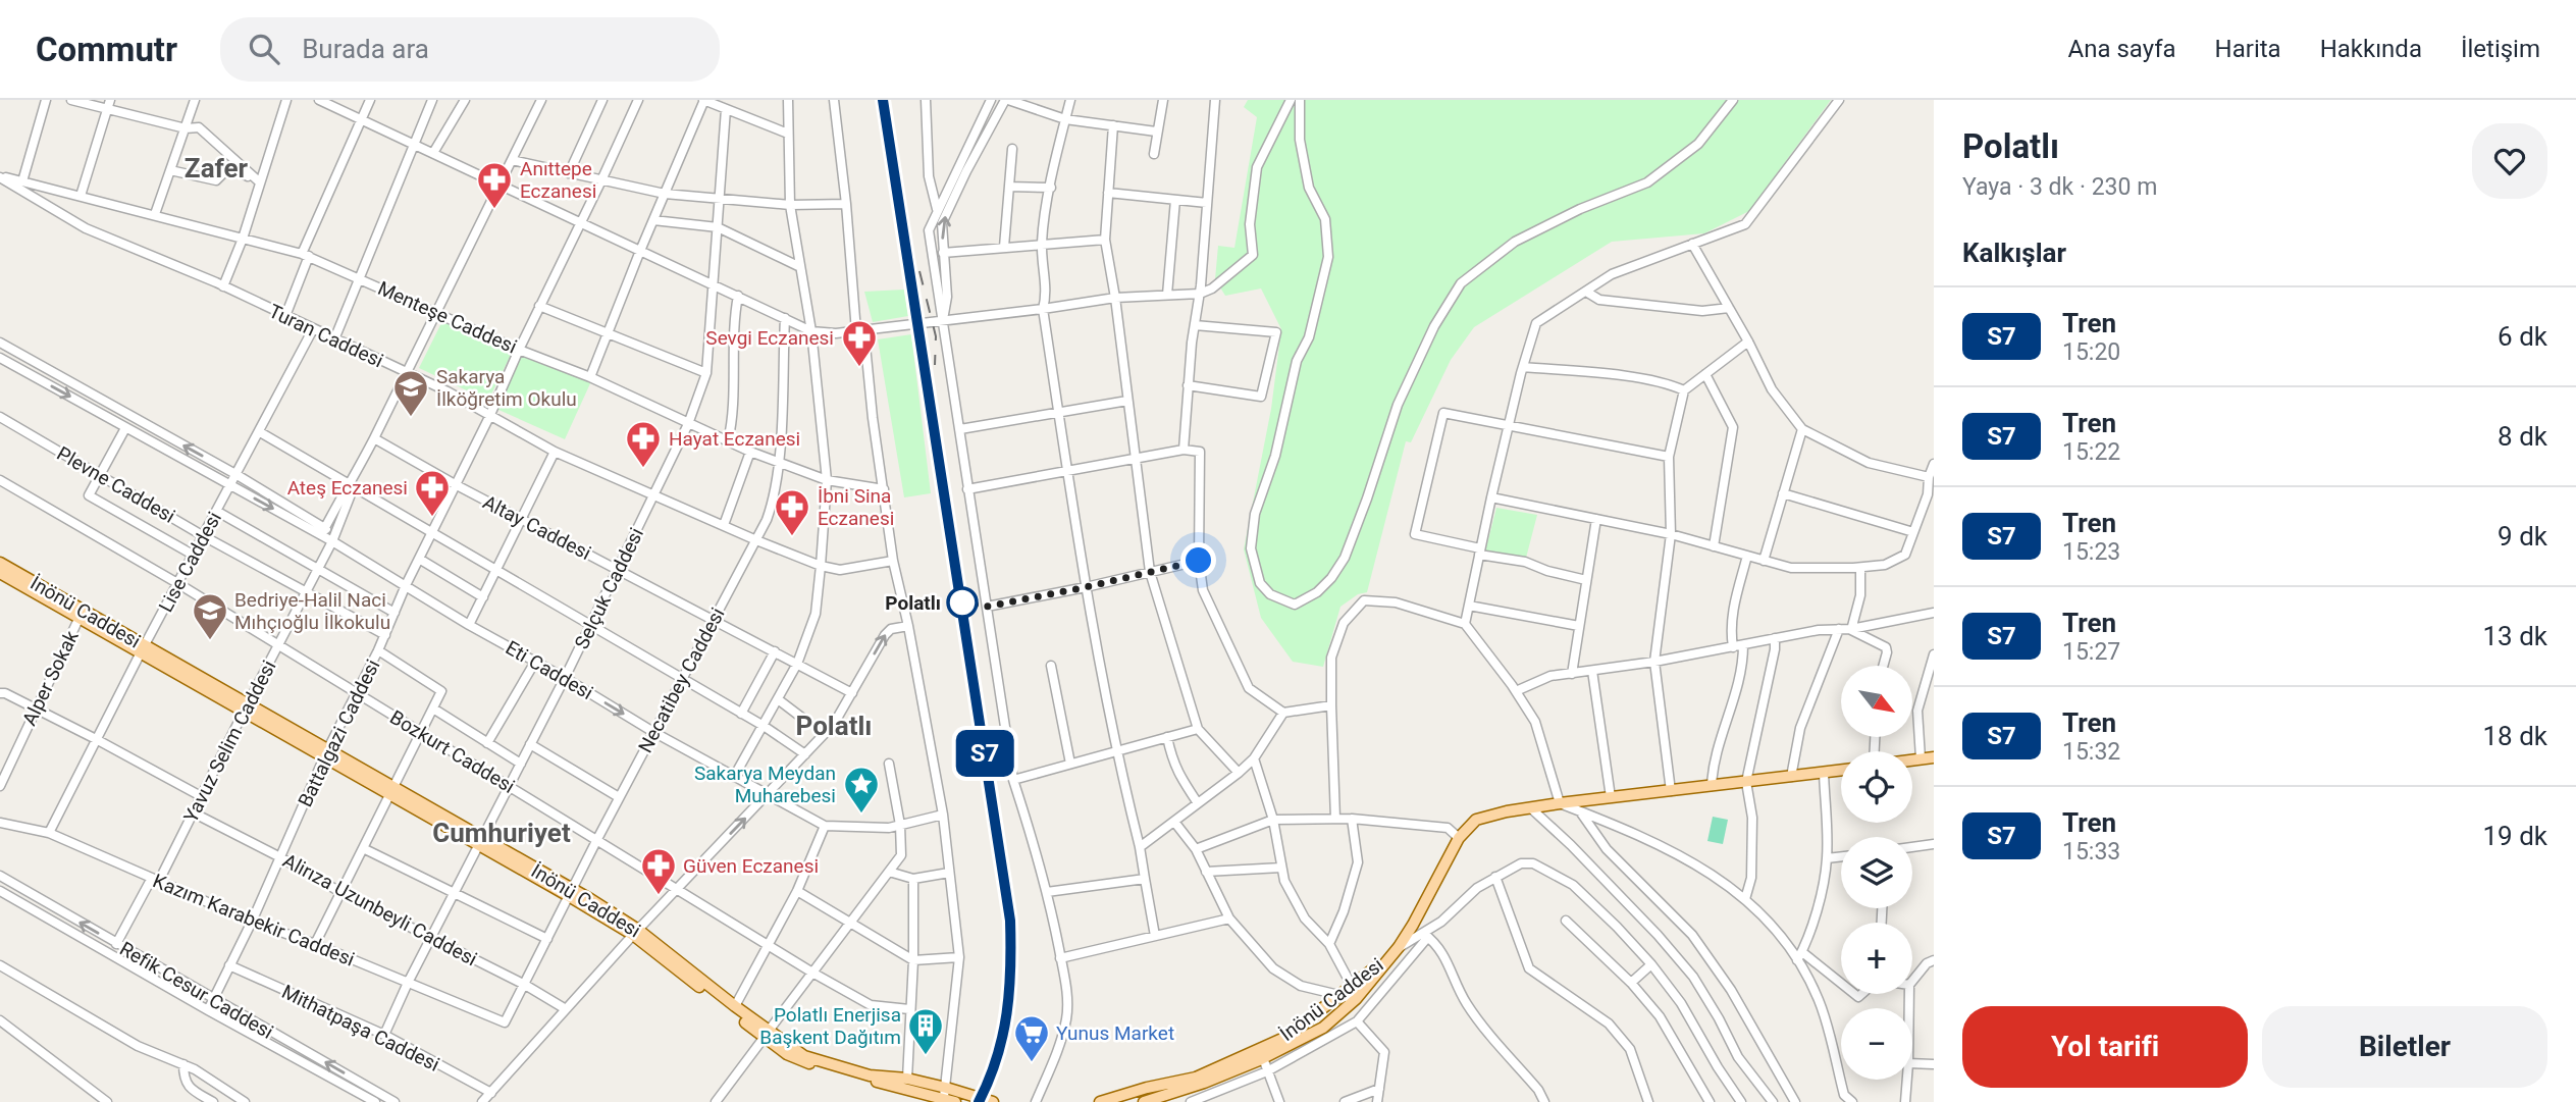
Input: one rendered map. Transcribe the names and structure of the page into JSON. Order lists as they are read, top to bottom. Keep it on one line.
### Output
{"streets":{"main road":["İnönü Caddesi"],"street":["Menteşe Caddesi","Turan Caddesi","Plevne Caddesi","Altay Caddesi","Lise Caddesi","Selçuk Caddesi","Eti Caddesi","Alper Sokak","Necatibey Caddesi","Battalgazi Caddesi","Yavuz Selim Caddesi","Bozkurt Caddesi","Alirıza Uzunbeyli Caddesi","Kazım Karabekir Caddesi","Refik Cesur Caddesi","Mithatpaşa Caddesi"]},"crossings":[["Menteşe Caddesi","Turan Caddesi"],["Menteşe Caddesi","Selçuk Caddesi"],["Menteşe Caddesi","Necatibey Caddesi"],["Menteşe Caddesi","Battalgazi Caddesi"],["Menteşe Caddesi","Yavuz Selim Caddesi"],["Turan Caddesi","Lise Caddesi"],["Turan Caddesi","Selçuk Caddesi"],["Turan Caddesi","Necatibey Caddesi"],["Turan Caddesi","Battalgazi Caddesi"],["Turan Caddesi","Yavuz Selim Caddesi"],["Plevne Caddesi","Lise Caddesi"],["Plevne Caddesi","Battalgazi Caddesi"],["Plevne Caddesi","Yavuz Selim Caddesi"],["Altay Caddesi","Selçuk Caddesi"],["Altay Caddesi","Necatibey Caddesi"],["Altay Caddesi","Battalgazi Caddesi"],["Altay Caddesi","Yavuz Selim Caddesi"],["Lise Caddesi","İnönü Caddesi"],["Lise Caddesi","Eti Caddesi"],["Lise Caddesi","Bozkurt Caddesi"],["Lise Caddesi","Kazım Karabekir Caddesi"],["Selçuk Caddesi","İnönü Caddesi"],["Selçuk Caddesi","Eti Caddesi"],["Selçuk Caddesi","Bozkurt Caddesi"],["Selçuk Caddesi","Alirıza Uzunbeyli Caddesi"],["Selçuk Caddesi","Kazım Karabekir Caddesi"],["Selçuk Caddesi","Mithatpaşa Caddesi"],["İnönü Caddesi","Alper Sokak"],["İnönü Caddesi","Necatibey Caddesi"],["İnönü Caddesi","Battalgazi Caddesi"],["İnönü Caddesi","Yavuz Selim Caddesi"],["Eti Caddesi","Necatibey Caddesi"],["Eti Caddesi","Battalgazi Caddesi"],["Eti Caddesi","Yavuz Selim Caddesi"],["Necatibey Caddesi","Bozkurt Caddesi"],["Necatibey Caddesi","Alirıza Uzunbeyli Caddesi"],["Necatibey Caddesi","Kazım Karabekir Caddesi"],["Battalgazi Caddesi","Bozkurt Caddesi"],["Battalgazi Caddesi","Alirıza Uzunbeyli Caddesi"],["Battalgazi Caddesi","Kazım Karabekir Caddesi"],["Battalgazi Caddesi","Refik Cesur Caddesi"],["Battalgazi Caddesi","Mithatpaşa Caddesi"],["Yavuz Selim Caddesi","Bozkurt Caddesi"],["Yavuz Selim Caddesi","Alirıza Uzunbeyli Caddesi"],["Yavuz Selim Caddesi","Kazım Karabekir Caddesi"],["Yavuz Selim Caddesi","Refik Cesur Caddesi"]],"districts":["Zafer","Polatlı","Cumhuriyet"],"places":{"pharmacy":["Anıttepe Eczanesi","Sevgi Eczanesi","Hayat Eczanesi","Ateş Eczanesi","İbni Sina Eczanesi","Güven Eczanesi"],"school or university":["Sakarya İlköğretim Okulu","Bedriye-Halil Naci Mıhçıoğlu İlkokulu"],"other":["Polatlı"],"place":["Sakarya Meydan Muharebesi"],"building":["Polatlı Enerjisa Başkent Dağıtım"],"supermarket":["Yunus Market"]},"north":"bottom right","page":{"header":"Commutr","search":"Burada ara","nav":["Ana sayfa","Harita","Hakkında","İletişim"],"on_map":"S7","heading":[["Polatlı","Yaya · 3 dk · 230 m"],"Kalkışlar"],"list":[{"mark":"S7","name":"Tren","note":"15:20","value":"6 dk"},{"mark":"S7","name":"Tren","note":"15:22","value":"8 dk"},{"mark":"S7","name":"Tren","note":"15:23","value":"9 dk"},{"mark":"S7","name":"Tren","note":"15:27","value":"13 dk"},{"mark":"S7","name":"Tren","note":"15:32","value":"18 dk"},{"mark":"S7","name":"Tren","note":"15:33","value":"19 dk"}],"map_buttons":["+","−"],"buttons":["Yol tarifi","Biletler"]}}
